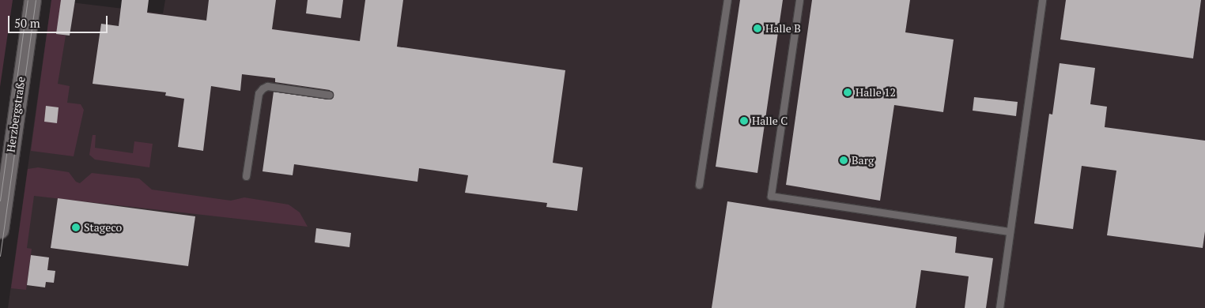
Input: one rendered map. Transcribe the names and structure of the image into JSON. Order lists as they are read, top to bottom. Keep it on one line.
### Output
{"streets":{"street":["Herzbergstraße"]},"places":["Halle B","Halle 12","Halle C","Barg","Stageco"],"scale_bar":"50 m"}
